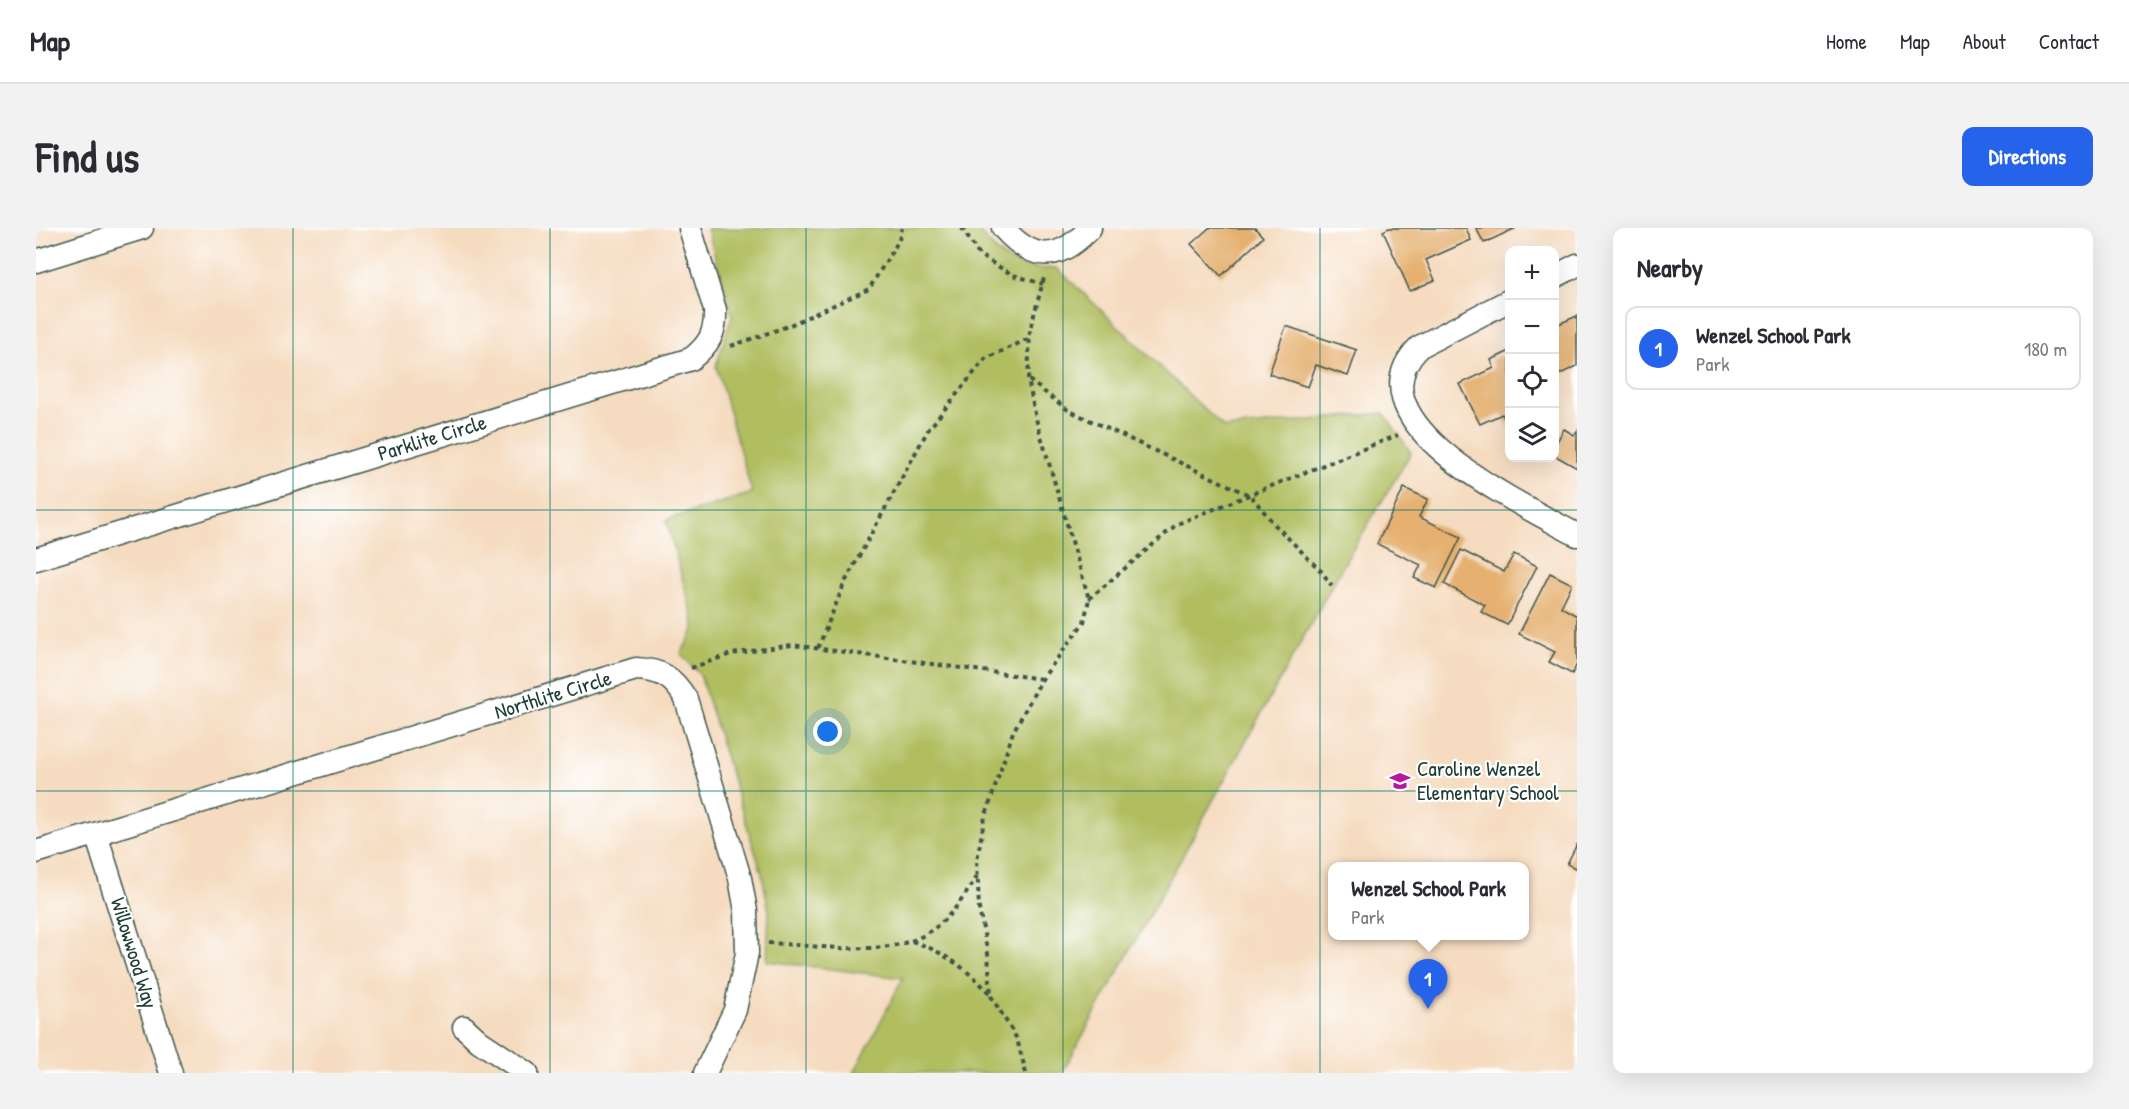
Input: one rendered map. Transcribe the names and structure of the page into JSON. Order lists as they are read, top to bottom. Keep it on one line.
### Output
{"streets":{"street":["Parklite Circle","Northlite Circle","Willowwood Way"]},"crossings":[["Northlite Circle","Willowwood Way"]],"places":{"school or university":["Caroline Wenzel Elementary School"]},"page":{"header":"Map","nav":["Home","Map","About","Contact"],"buttons":"Directions","title":"Find us","heading":"Nearby","map_buttons":["+","−"],"list":[{"mark":"1","name":"Wenzel School Park","note":"Park","value":"180 m"}],"popup":["Wenzel School Park","Park"],"pins":"1"}}
